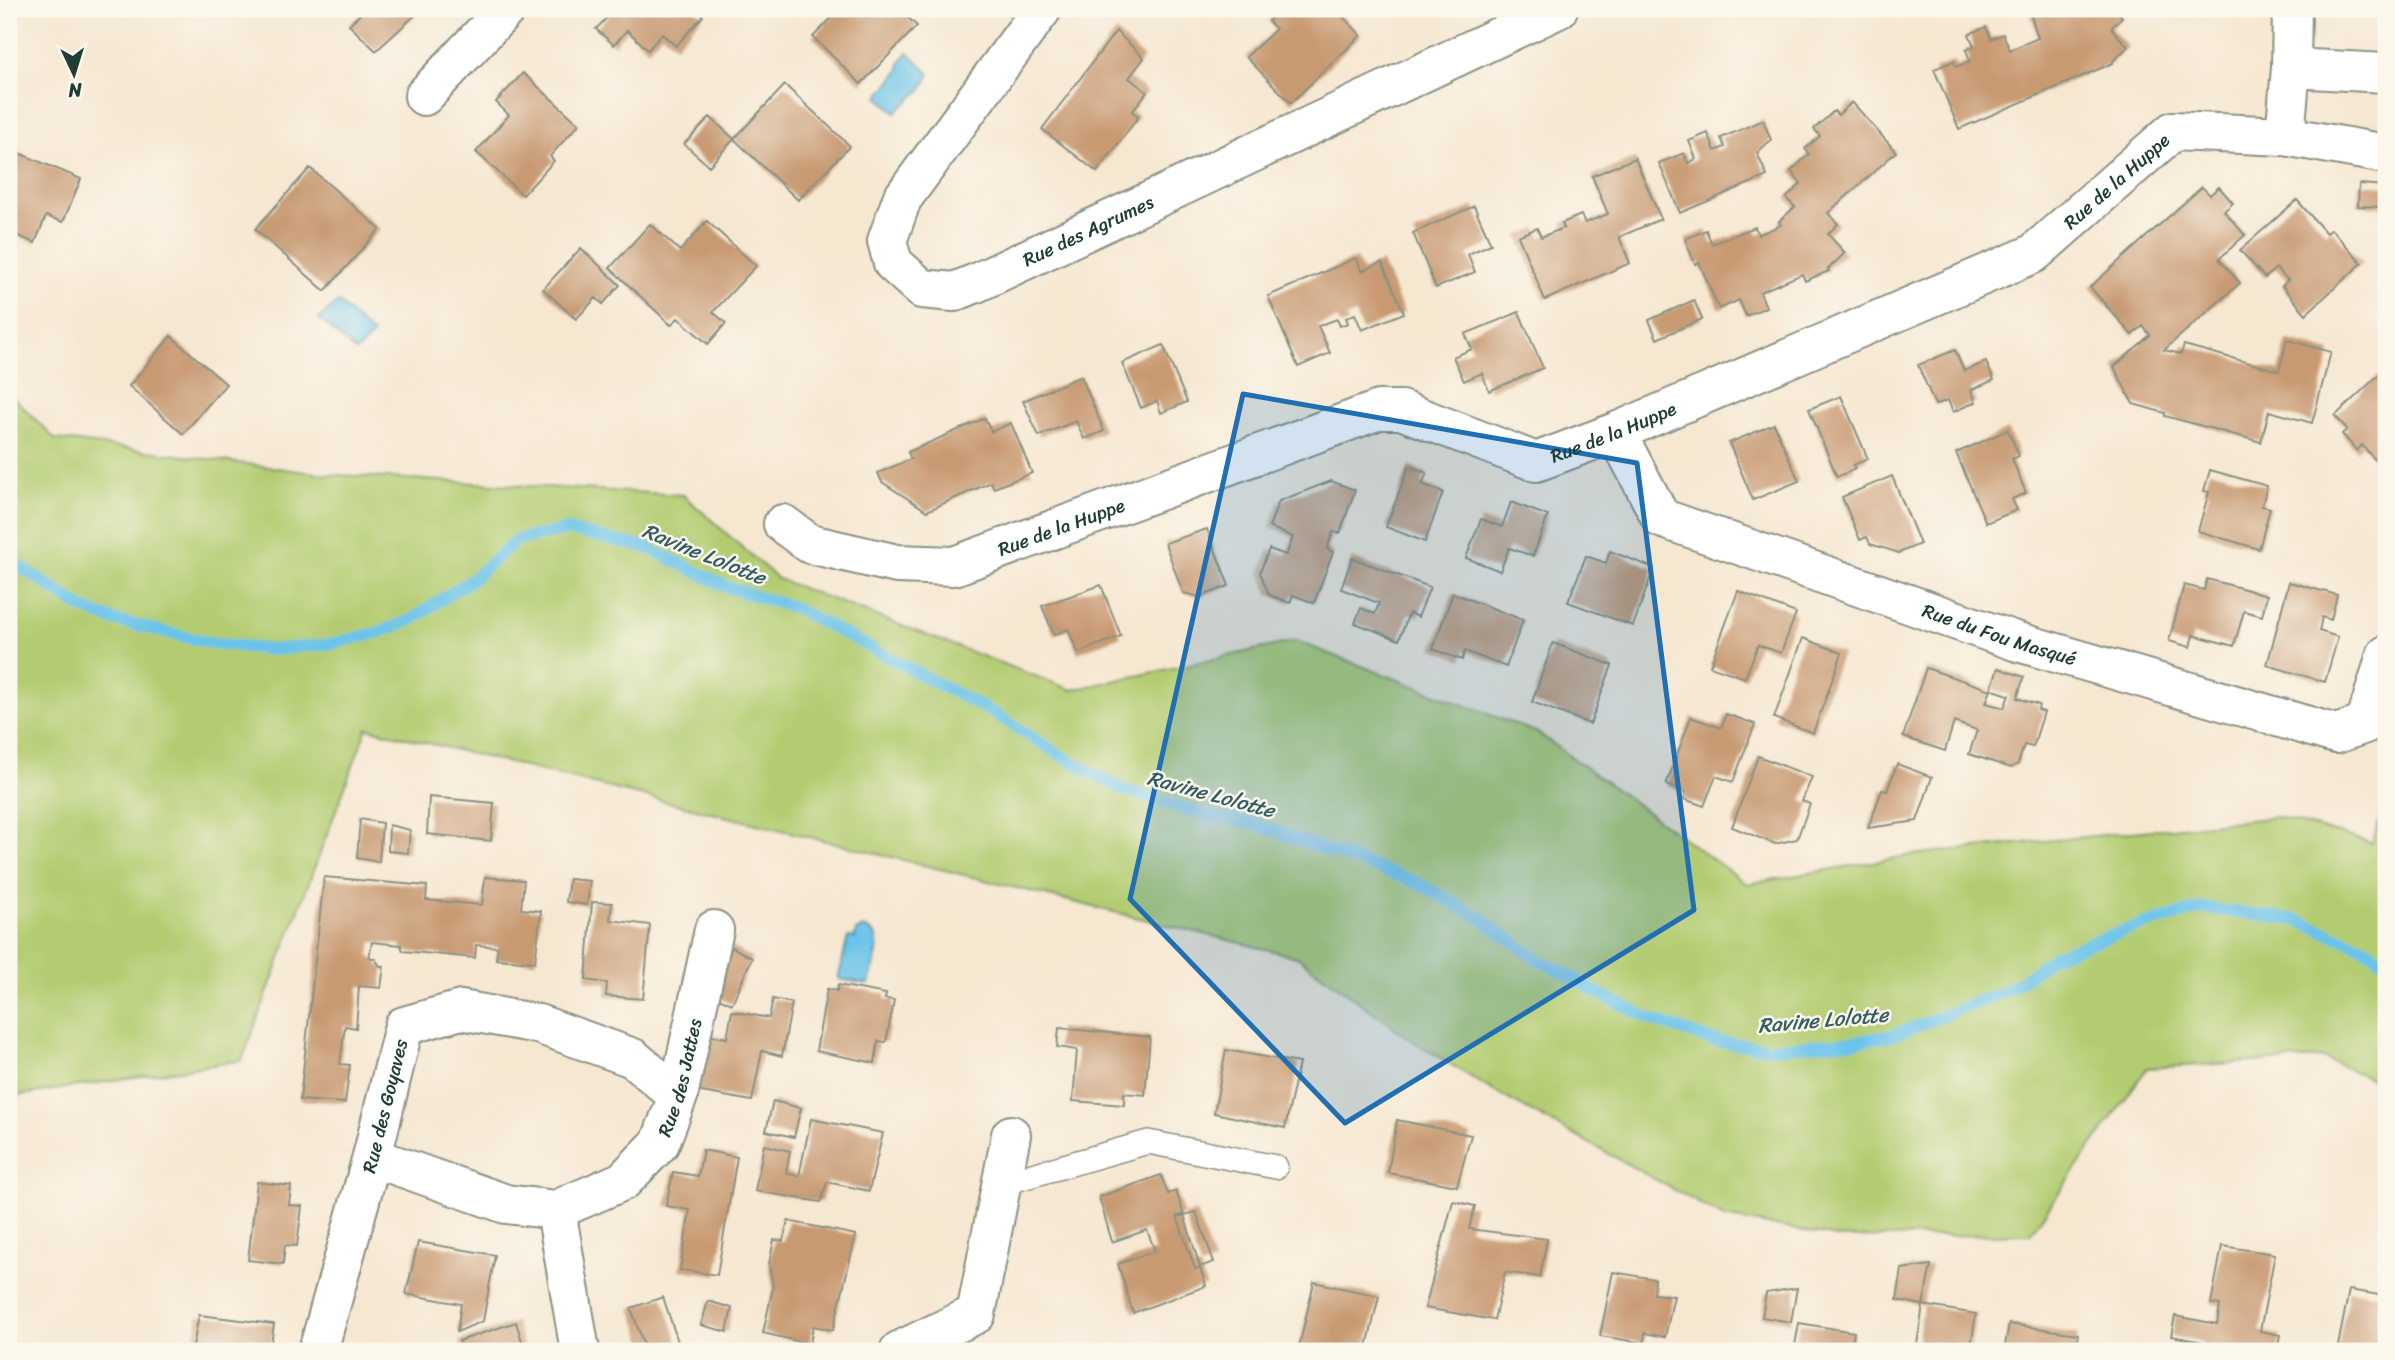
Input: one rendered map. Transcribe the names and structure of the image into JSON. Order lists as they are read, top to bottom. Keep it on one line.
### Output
{"streets":{"street":["Rue de la Huppe","Rue des Agrumes","Rue du Fou Masqué","Rue des Jattes","Rue des Goyaves"]},"crossings":[["Rue de la Huppe","Rue du Fou Masqué"],["Rue des Jattes","Rue des Goyaves"]],"water":["Ravine Lolotte"],"north":"bottom"}
